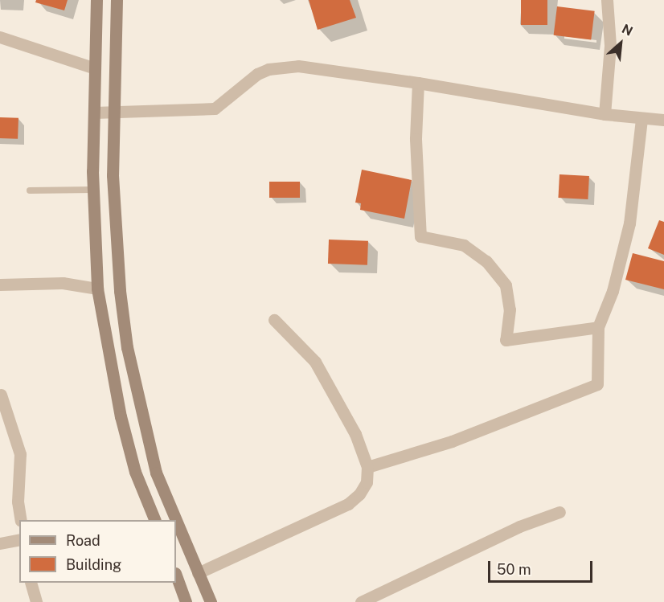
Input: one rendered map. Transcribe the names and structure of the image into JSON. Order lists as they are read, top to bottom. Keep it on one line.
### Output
{"legend":["Road","Building"],"scale_bar":"50 m","north":"top right"}
